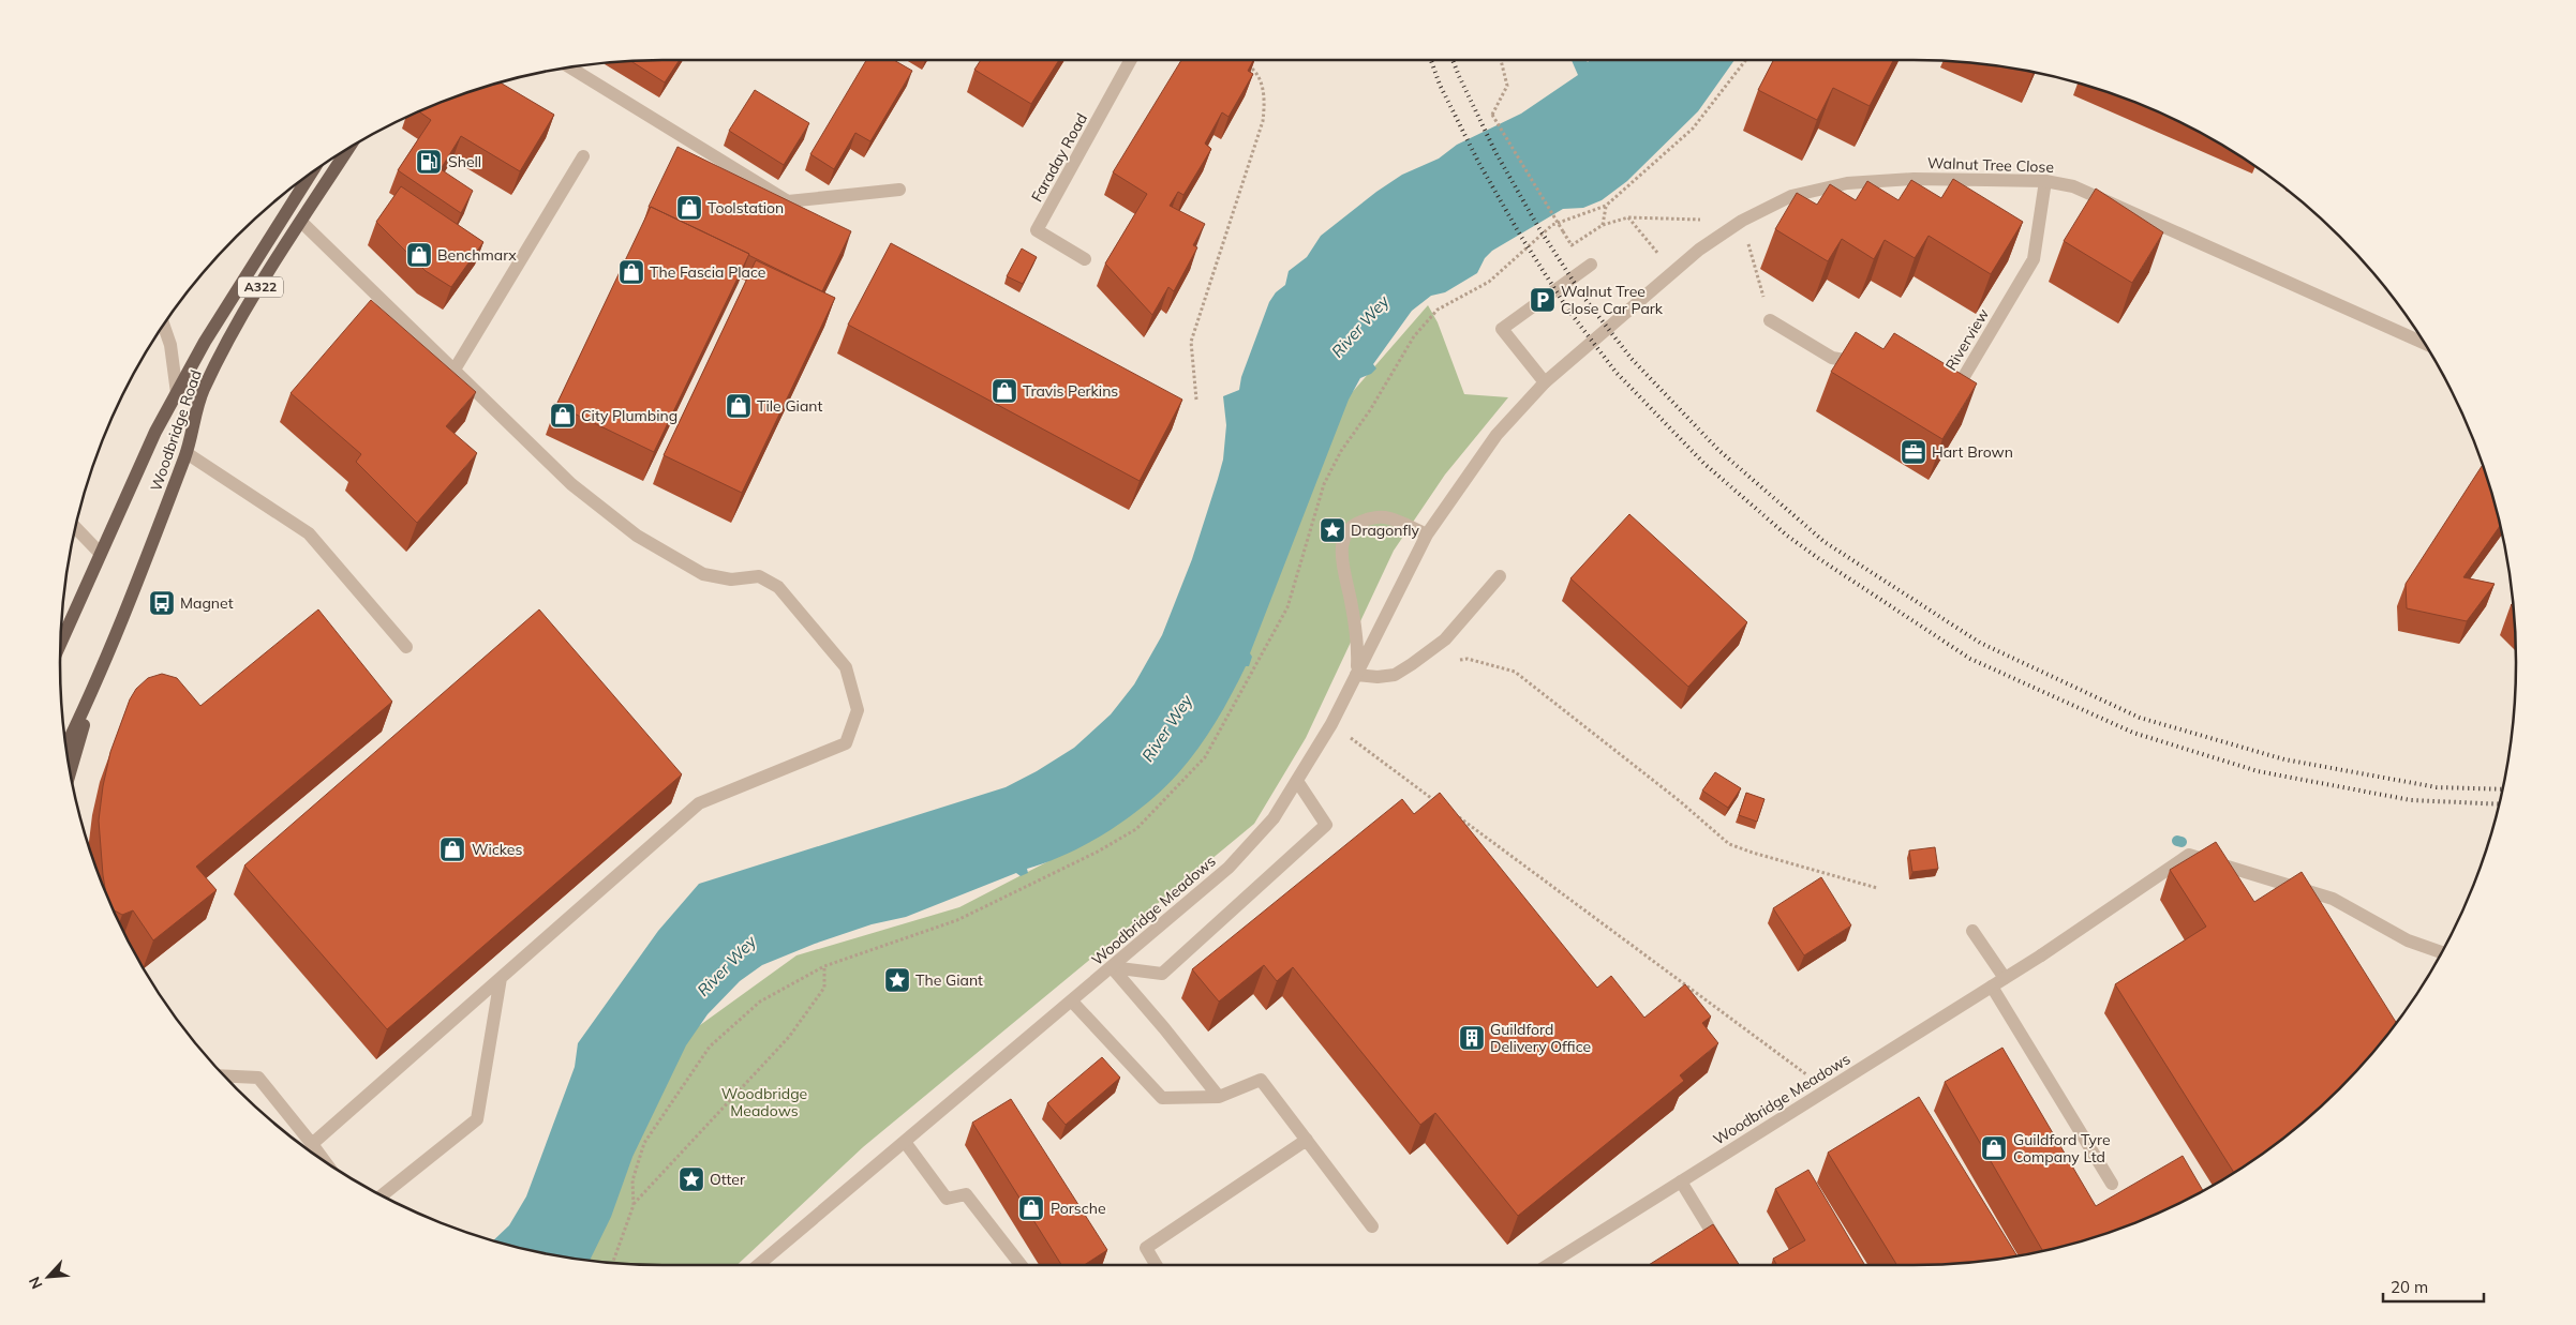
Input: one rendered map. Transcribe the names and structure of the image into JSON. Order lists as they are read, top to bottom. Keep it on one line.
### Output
{"streets":{"main road":["A322","Woodbridge Road"],"street":["Faraday Road","Walnut Tree Close","Riverview","Woodbridge Meadows"]},"crossings":[["Walnut Tree Close","Riverview"],["Walnut Tree Close","Woodbridge Meadows"]],"water":["River Wey"],"parks":["Woodbridge Meadows"],"places":{"fuel station":["Shell"],"shop":["Toolstation","Benchmarx","The Fascia Place","Travis Perkins","Tile Giant","City Plumbing","Wickes","Guildford Tyre Company Ltd","Porsche"],"parking":["Walnut Tree Close Car Park"],"office":["Hart Brown"],"place":["Dragonfly","The Giant","Otter"],"bus stop":["Magnet"],"building":["Guildford Delivery Office"]},"scale_bar":"20 m","north":"bottom left"}
